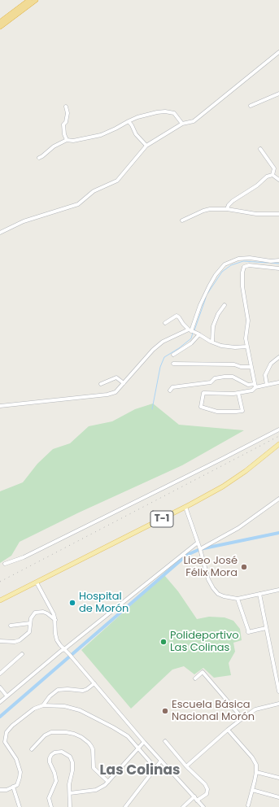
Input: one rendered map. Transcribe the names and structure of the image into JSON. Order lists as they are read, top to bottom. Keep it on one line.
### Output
{"streets":{"main road":["T-1"]},"districts":["Las Colinas"],"places":["Liceo José Félix Mora","Hospital de Morón","Polideportivo Las Colinas","Escuela Básica Nacional Morón"]}
